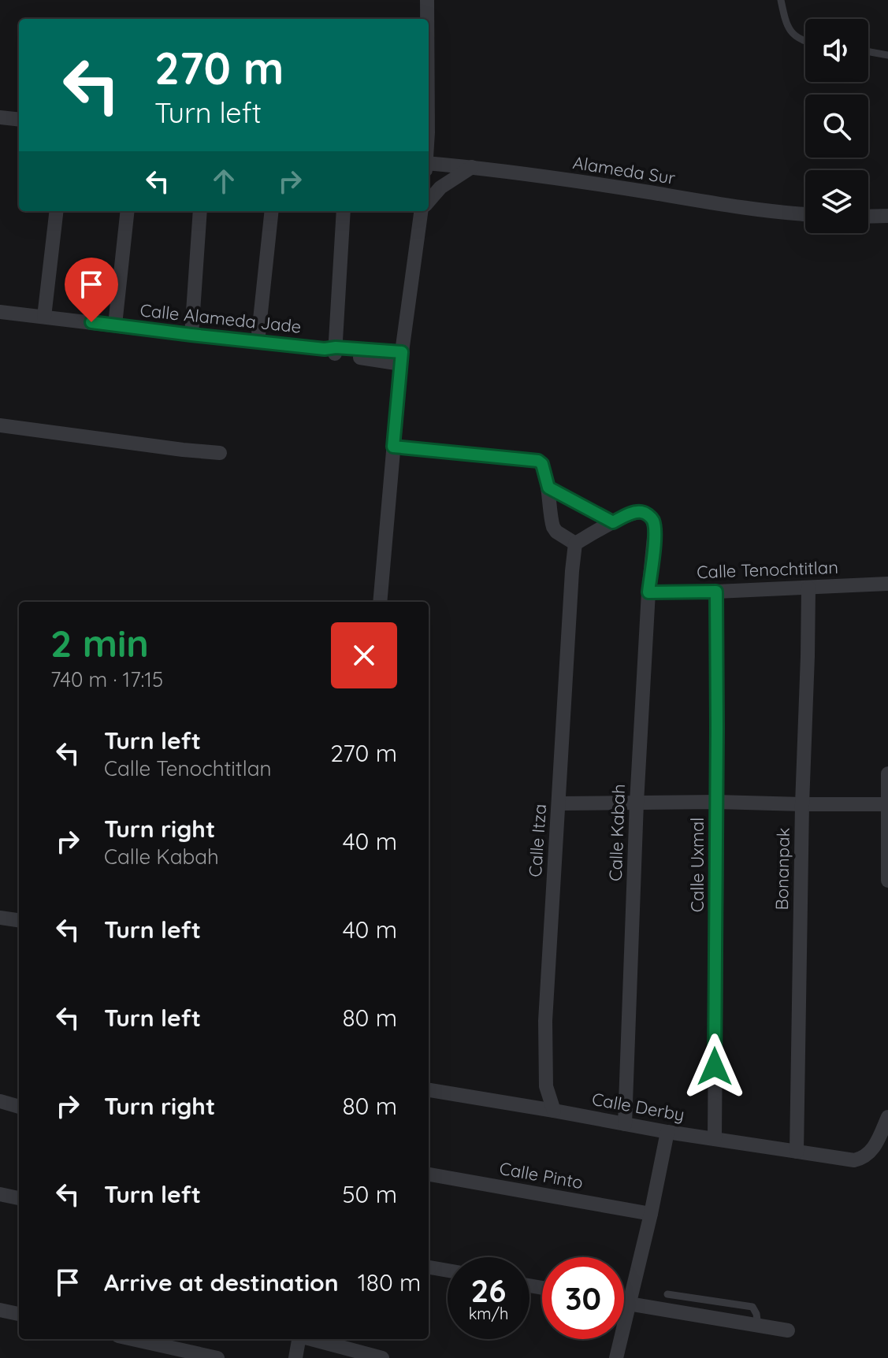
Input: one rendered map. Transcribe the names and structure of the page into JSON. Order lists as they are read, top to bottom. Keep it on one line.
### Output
{"streets":{"street":["Alameda Sur","Calle Alameda Jade","Calle Tenochtitlan","Calle Kabah","Calle Itza","Calle Uxmal","Bonanpak","Calle Derby","Calle Pinto"]},"crossings":[["Calle Tenochtitlan","Calle Kabah"],["Calle Tenochtitlan","Calle Uxmal"],["Calle Tenochtitlan","Bonanpak"],["Calle Kabah","Calle Derby"],["Calle Itza","Calle Derby"],["Calle Uxmal","Calle Derby"],["Bonanpak","Calle Derby"]],"page":{"turn":["270 m","Turn left"],"heading":["2 min","740 m · 17:15"],"list":[{"name":"Turn left","note":"Calle Tenochtitlan","value":"270 m"},{"name":"Turn right","note":"Calle Kabah","value":"40 m"},{"name":"Turn left","value":"40 m"},{"name":"Turn left","value":"80 m"},{"name":"Turn right","value":"80 m"},{"name":"Turn left","value":"50 m"},{"name":"Arrive at destination","value":"180 m"}],"speed":"26 km/h","limit":"30"}}
